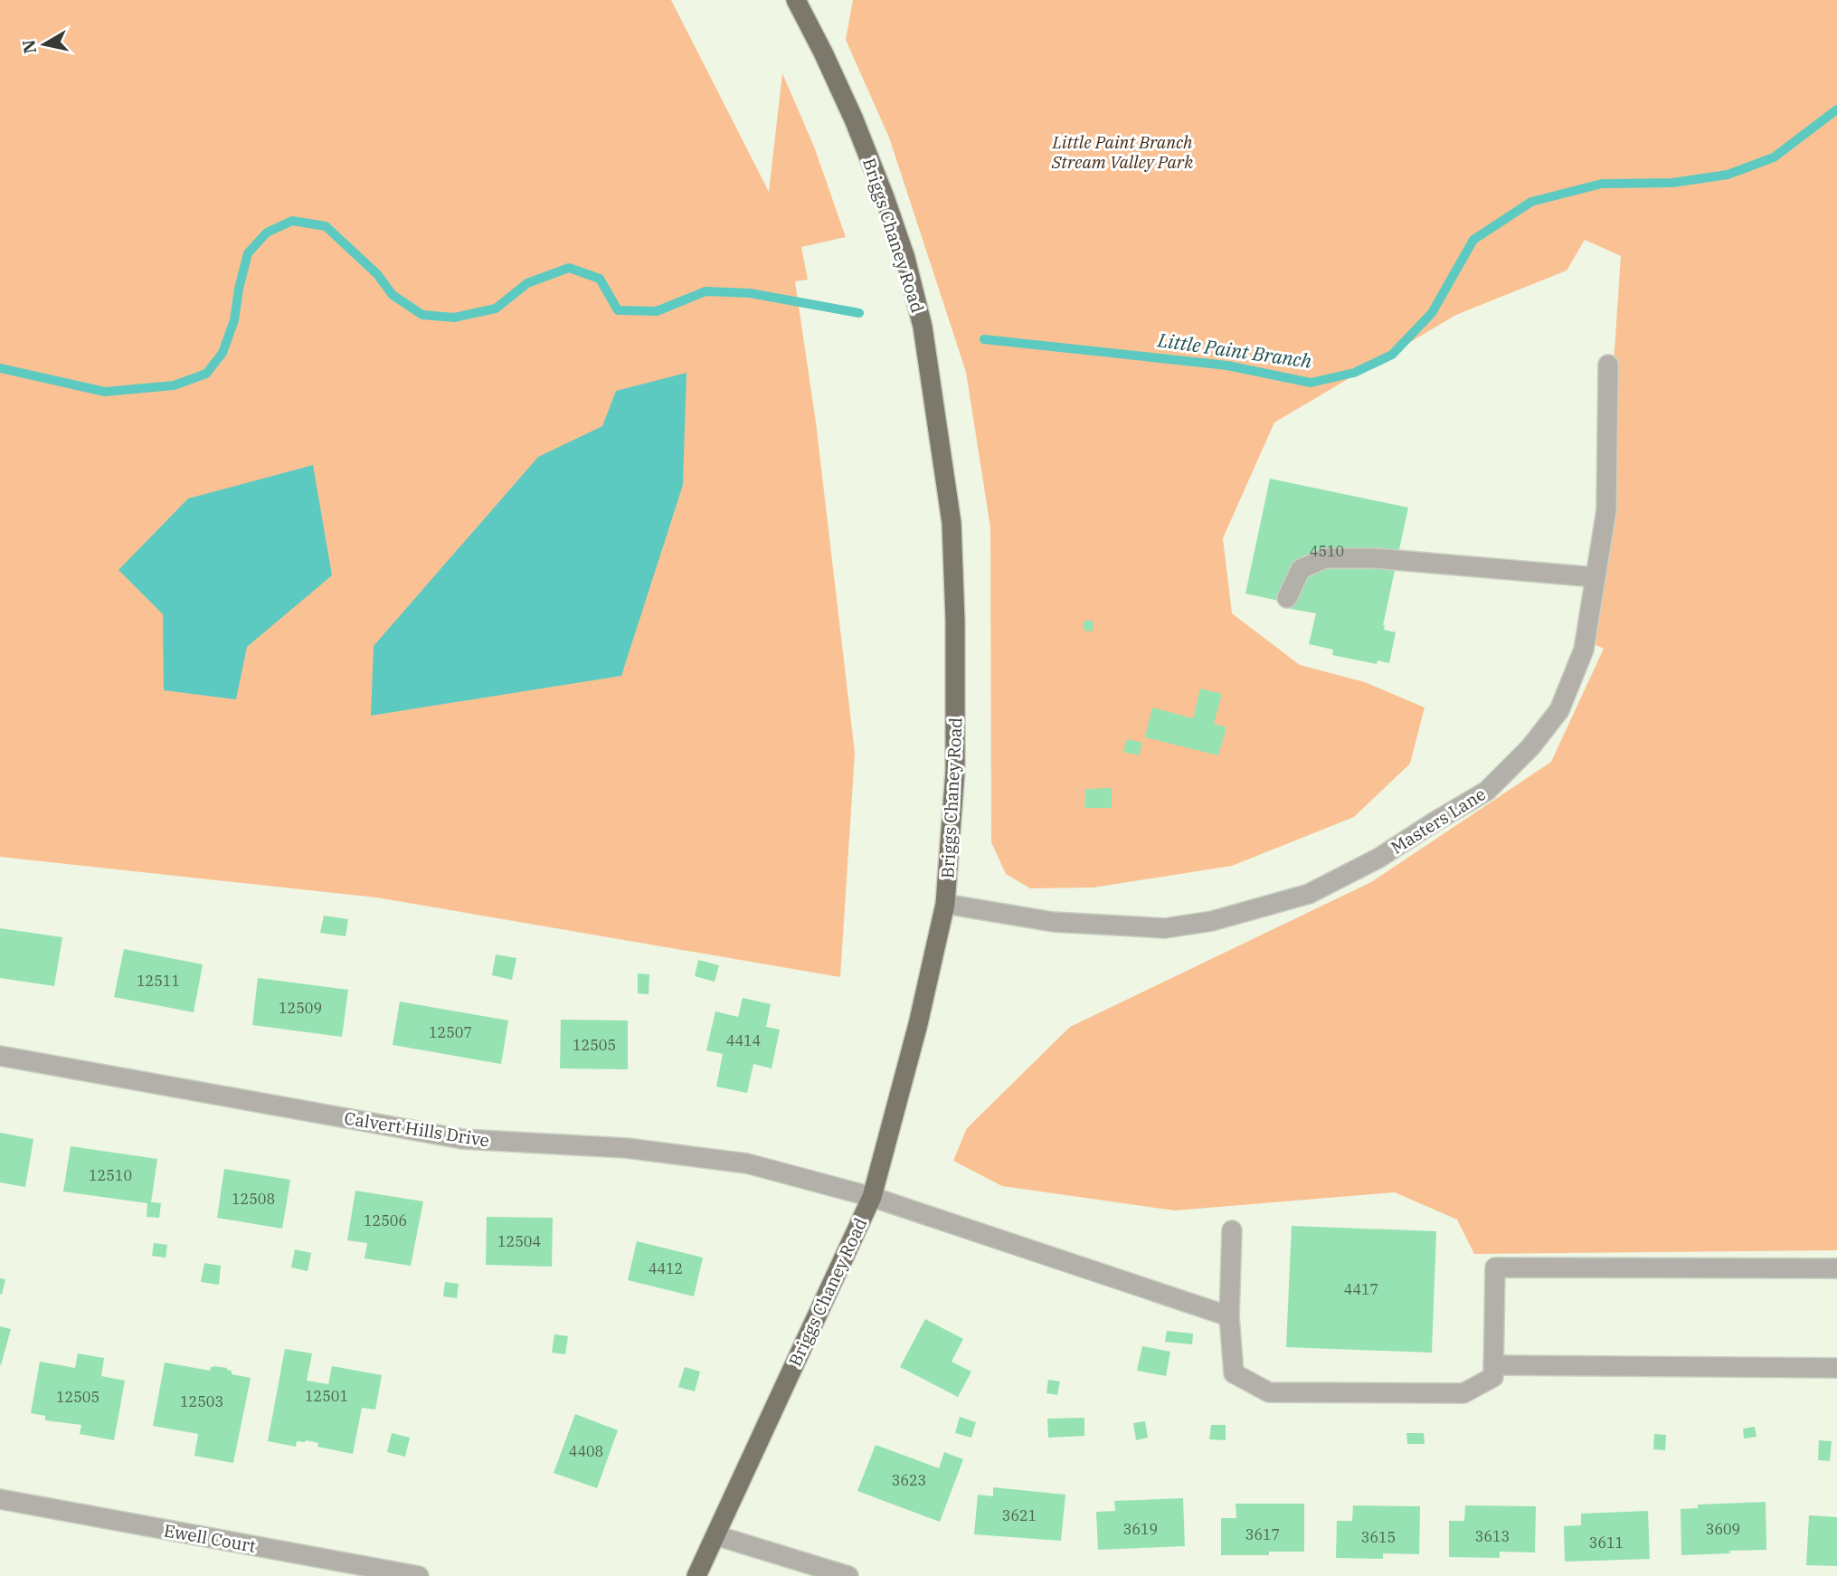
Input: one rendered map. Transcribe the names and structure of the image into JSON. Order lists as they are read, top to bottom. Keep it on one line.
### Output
{"streets":{"main road":["Briggs Chaney Road"],"street":["Masters Lane","Calvert Hills Drive","Ewell Court"]},"crossings":[["Briggs Chaney Road","Masters Lane"],["Briggs Chaney Road","Calvert Hills Drive"]],"water":["Little Paint Branch"],"parks":["Little Paint Branch Stream Valley Park"],"house_numbers":["4510","12511","12509","12507","4414","12505","12510","12508","12506","12504","4412","4417","12501","12505","12503","4408","3623","3621","3619","3609","3617","3613","3615","3611"],"north":"left"}
